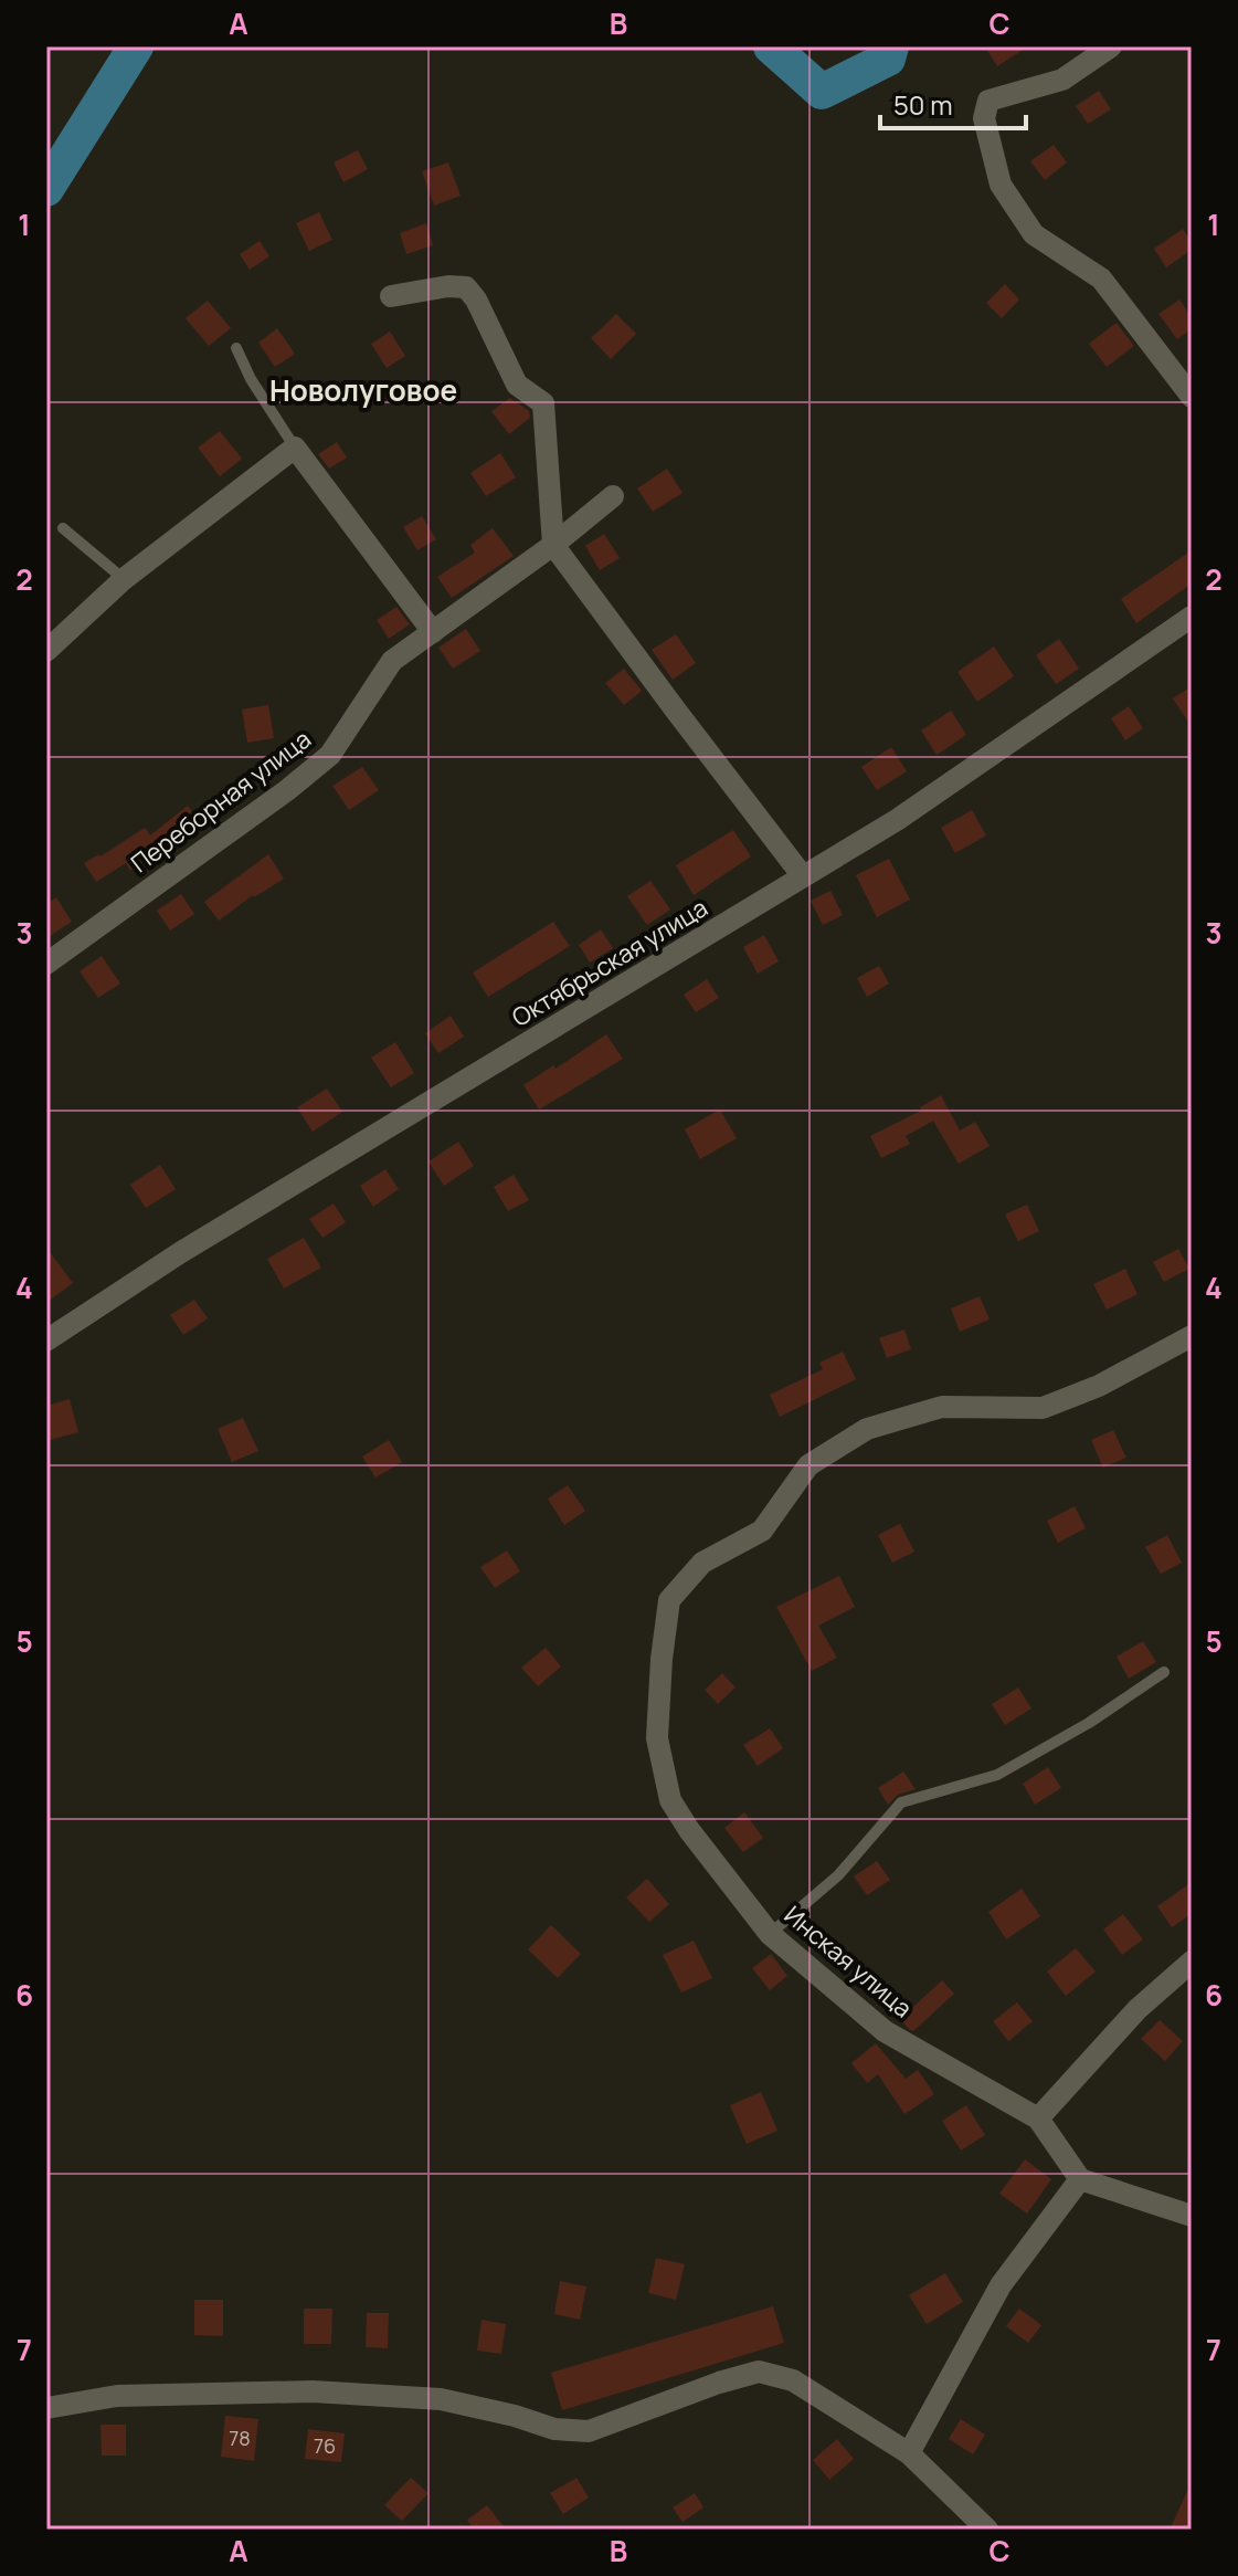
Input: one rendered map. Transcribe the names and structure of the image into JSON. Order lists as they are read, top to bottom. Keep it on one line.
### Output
{"streets":{"street":["Переборная улица","Октябрьская улица","Инская улица"]},"districts":["Новолуговое"],"house_numbers":["78","76"],"scale_bar":"50 m","grid":{"columns":["A","B","C"],"rows":["1","2","3","4","5","6","7"]}}
